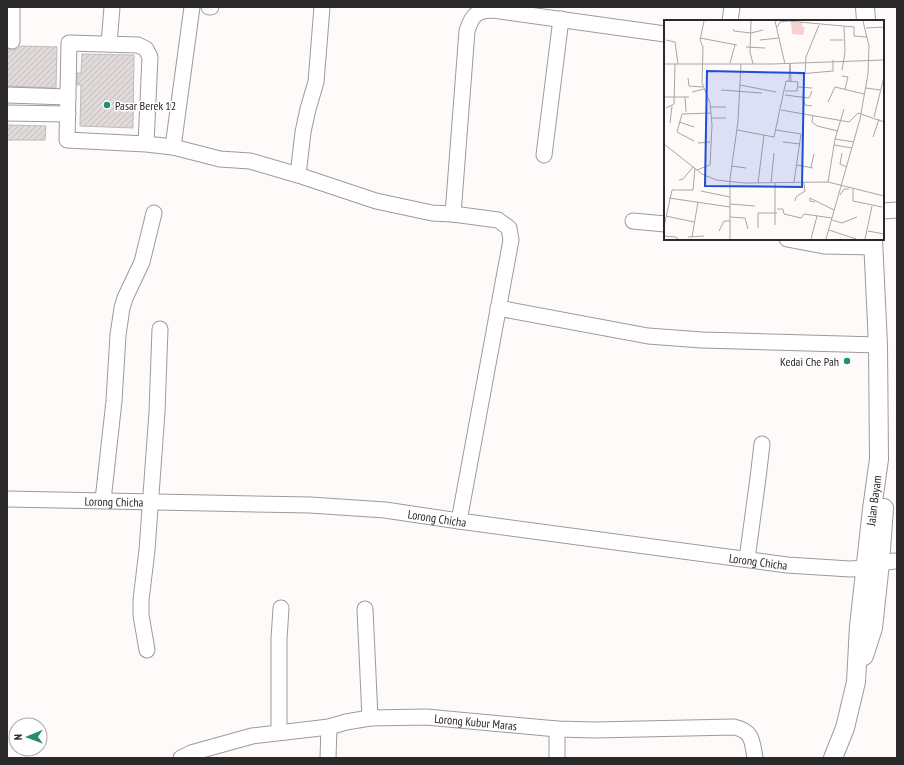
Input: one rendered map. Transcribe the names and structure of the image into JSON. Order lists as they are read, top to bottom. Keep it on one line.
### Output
{"streets":{"main road":["Jalan Bayam"],"street":["Lorong Chicha","Lorong Kubur Maras"]},"crossings":[["Jalan Bayam","Lorong Chicha"]],"places":["Pasar Berek 12","Kedai Che Pah"],"north":"left"}
